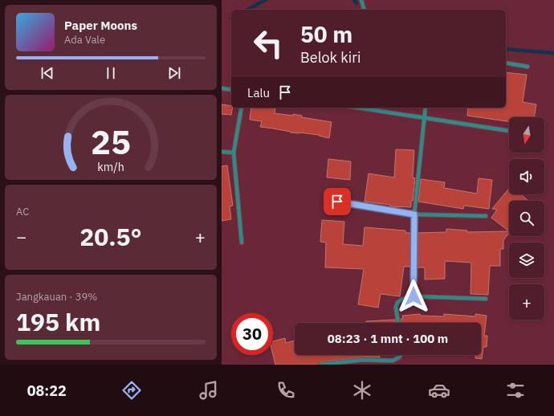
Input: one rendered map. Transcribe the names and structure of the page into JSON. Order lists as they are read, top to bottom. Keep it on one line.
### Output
{"north":"bottom","page":{"turn":["50 m","Belok kiri"],"song":["Paper Moons","Ada Vale"],"then":"Lalu","map_buttons":"+","tile":["AC",["Jangkauan · 39%","195 km"]],"heat":["−","20.5°","+"],"limit":"30","trip":"08:23 · 1 mnt · 100 m","tabs":"08:22","gauge":["25","km/h"]}}
